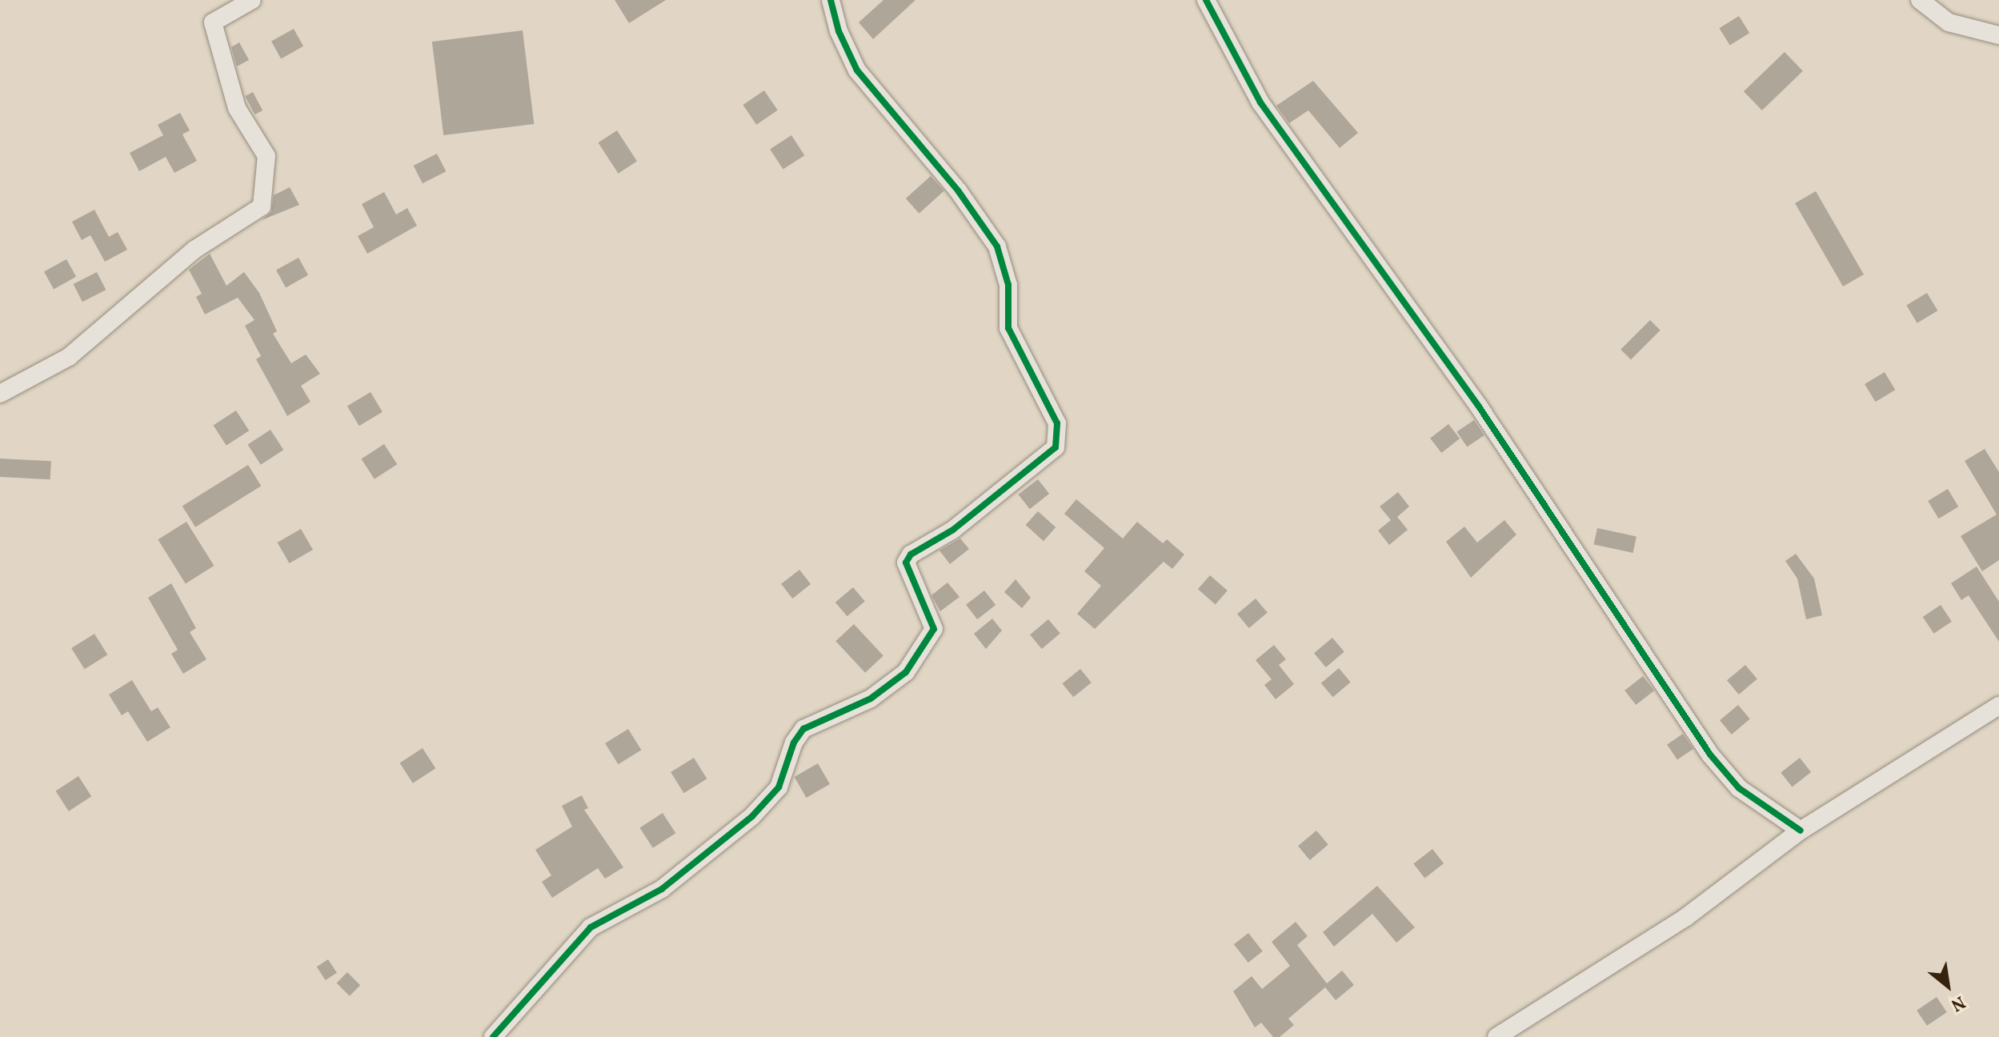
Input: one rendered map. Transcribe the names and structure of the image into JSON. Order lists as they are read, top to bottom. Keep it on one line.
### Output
{"north":"bottom right"}
